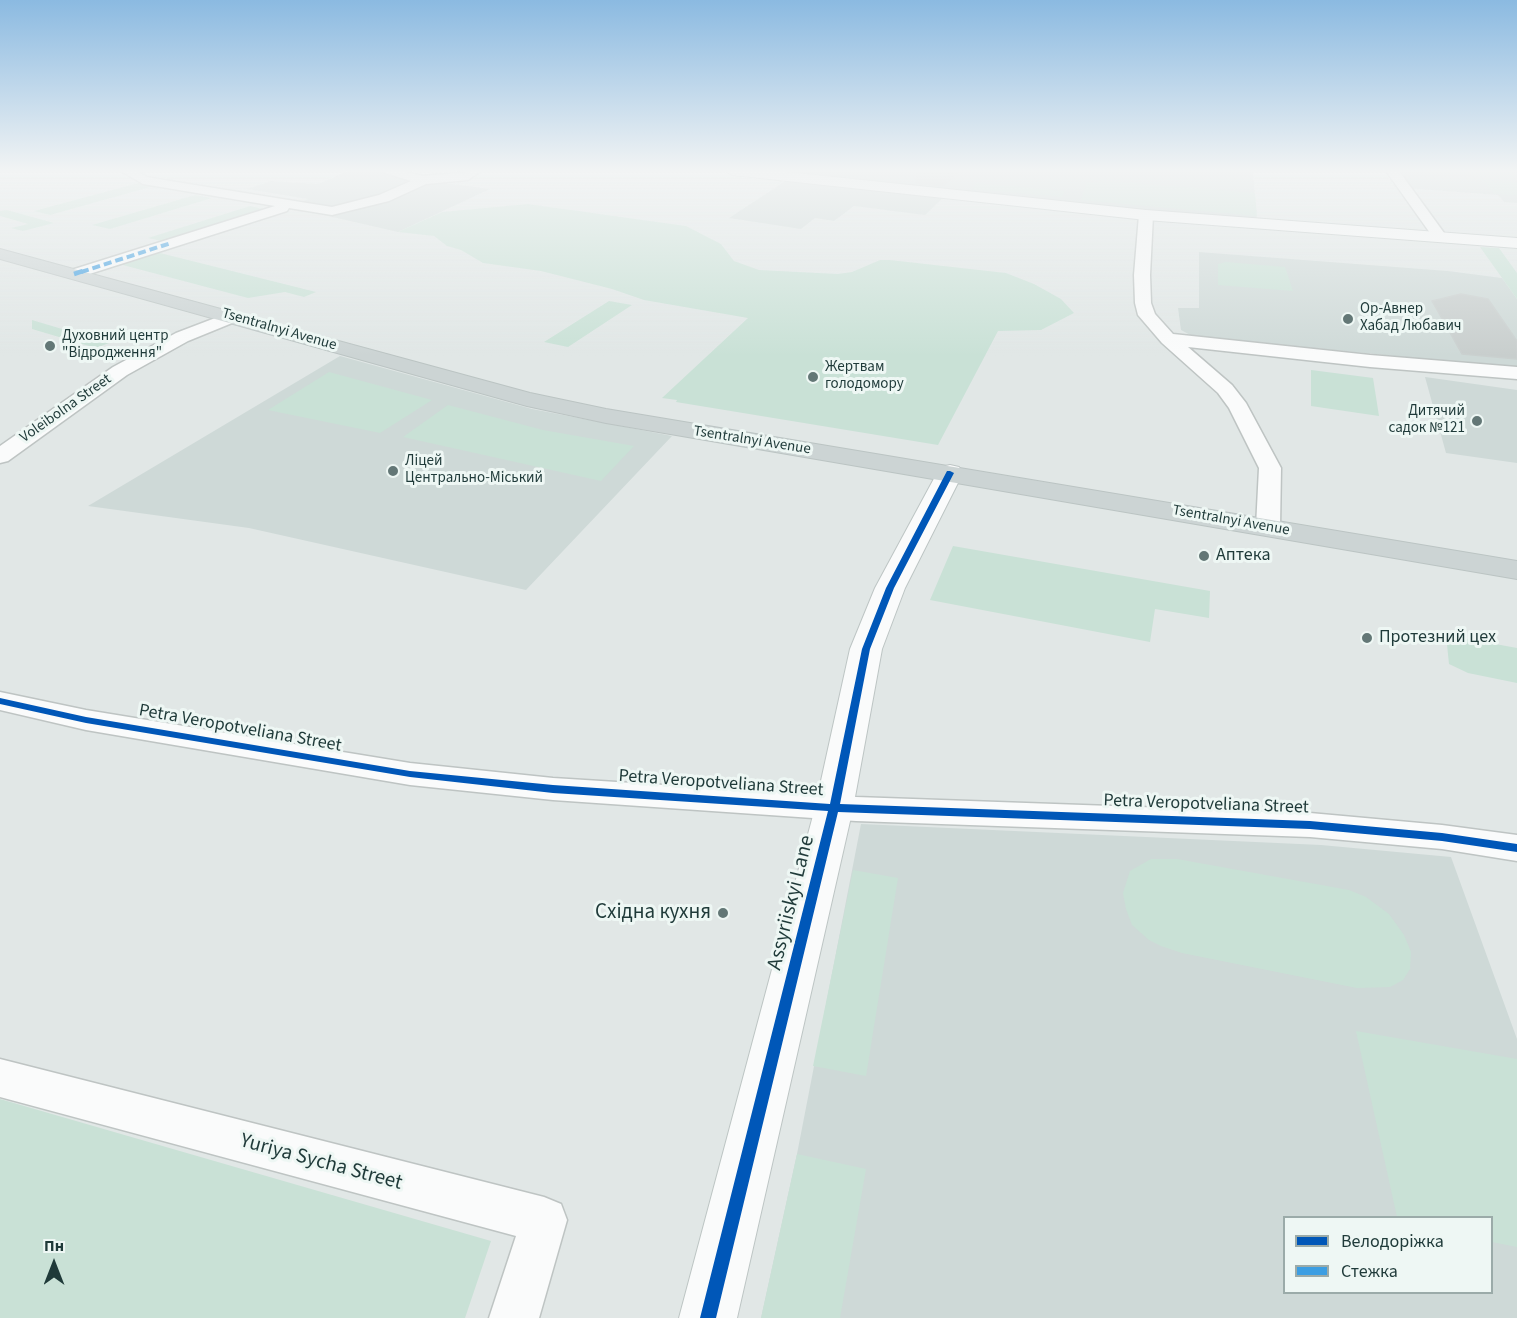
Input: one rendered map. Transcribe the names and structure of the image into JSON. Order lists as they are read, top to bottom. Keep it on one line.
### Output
{"streets":{"main road":["Tsentralnyi Avenue"],"street":["Voleibolna Street","Petra Veropotveliana Street","Assyriiskyi Lane","Yuriya Sycha Street"]},"crossings":[["Tsentralnyi Avenue","Voleibolna Street"],["Tsentralnyi Avenue","Assyriiskyi Lane"],["Petra Veropotveliana Street","Assyriiskyi Lane"]],"places":["Ор-Авнер Хабад Любавич","Духовний центр \"Відродження\"","Жертвам голодомору","Дитячий садок №121","Ліцей Центрально-Міський","Аптека","Протезний цех","Східна кухня"],"legend":["Велодоріжка","Стежка"],"north":"top"}
